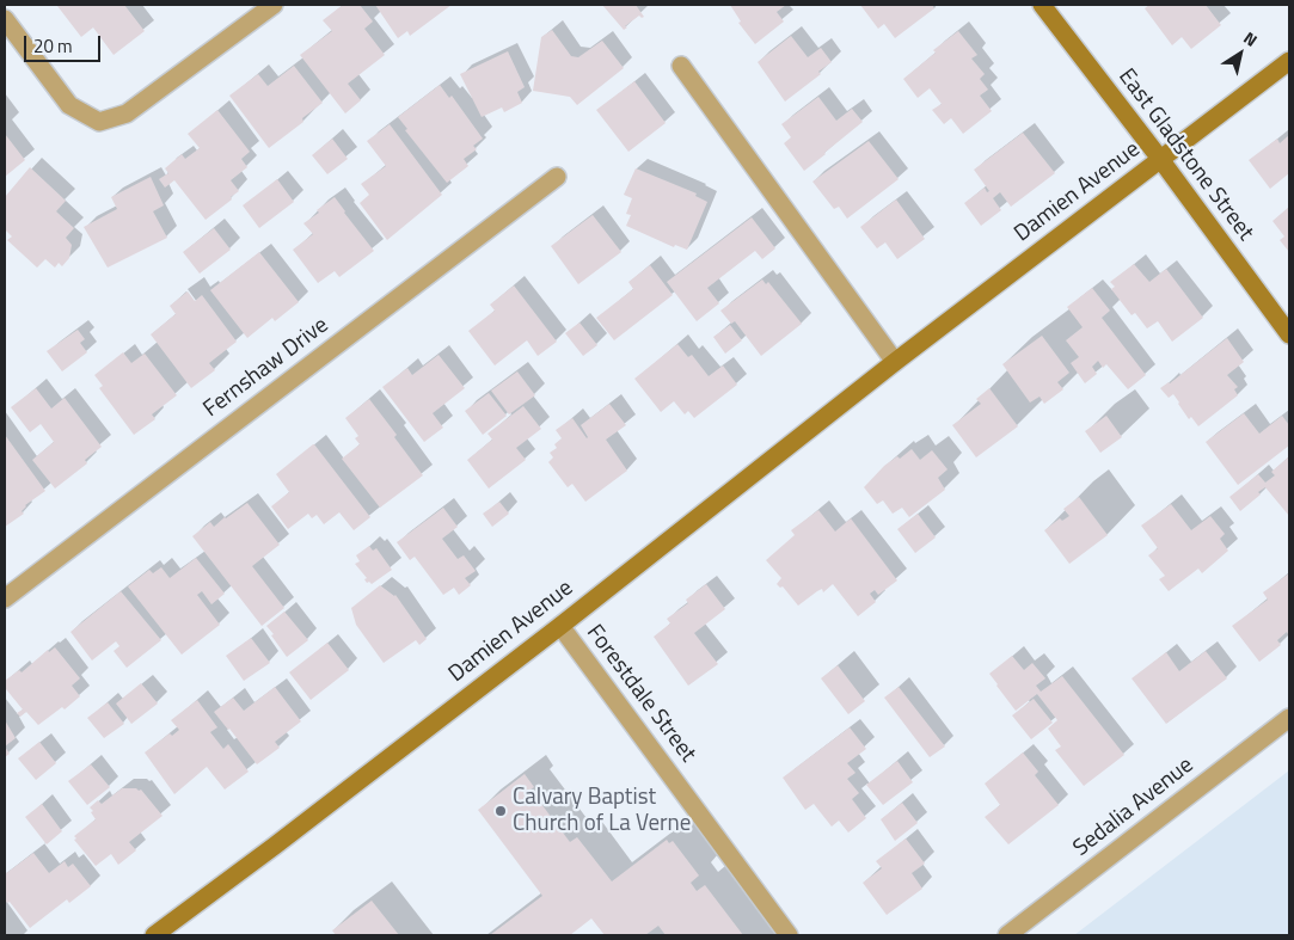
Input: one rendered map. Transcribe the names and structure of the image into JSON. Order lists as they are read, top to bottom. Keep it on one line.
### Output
{"streets":{"main road":["East Gladstone Street","Damien Avenue"],"street":["Fernshaw Drive","Forestdale Street","Sedalia Avenue"]},"crossings":[["East Gladstone Street","Damien Avenue"],["Damien Avenue","Forestdale Street"]],"places":["Calvary Baptist Church of La Verne"],"scale_bar":"20 m","north":"top right"}
